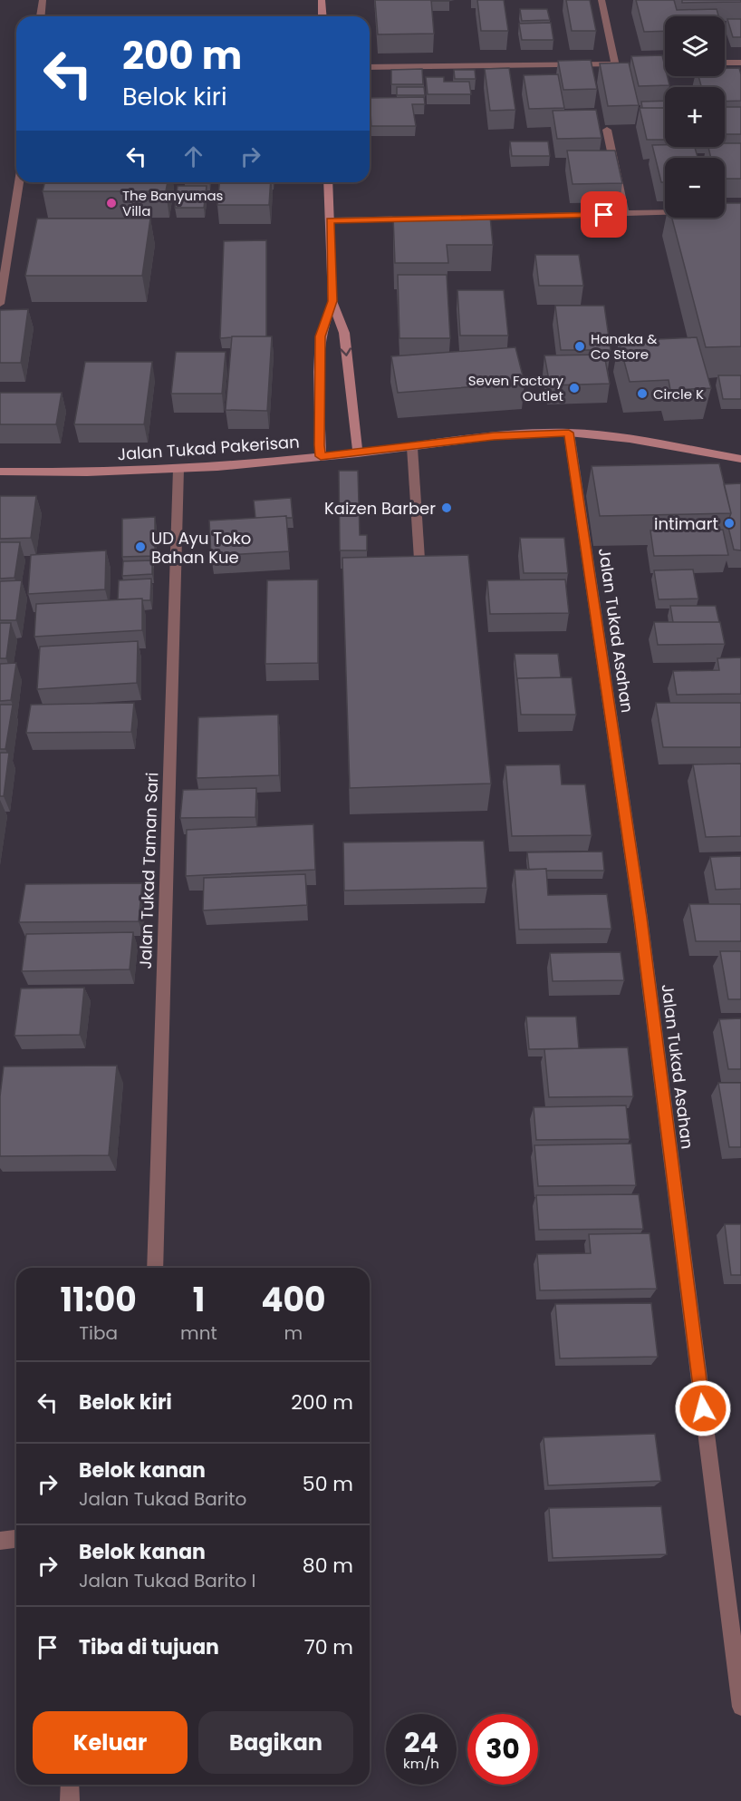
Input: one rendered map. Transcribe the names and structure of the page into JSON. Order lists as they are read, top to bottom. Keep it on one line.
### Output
{"streets":{"street":["Jalan Tukad Pakerisan","Jalan Tukad Asahan","Jalan Tukad Taman Sari"]},"crossings":[["Jalan Tukad Pakerisan","Jalan Tukad Asahan"],["Jalan Tukad Pakerisan","Jalan Tukad Taman Sari"]],"places":["The Banyumas Villa","Hanaka & Co Store","Seven Factory Outlet","Circle K","Kaizen Barber","intimart","UD Ayu Toko Bahan Kue"],"page":{"map_buttons":["+","−"],"turn":["200 m","Belok kiri"],"eta":["11:00","Tiba","1","mnt","400","m"],"list":[{"name":"Belok kiri","value":"200 m"},{"name":"Belok kanan","note":"Jalan Tukad Barito","value":"50 m"},{"name":"Belok kanan","note":"Jalan Tukad Barito I","value":"80 m"},{"name":"Tiba di tujuan","value":"70 m"}],"buttons":["Keluar","Bagikan"],"speed":"24 km/h","limit":"30"}}
